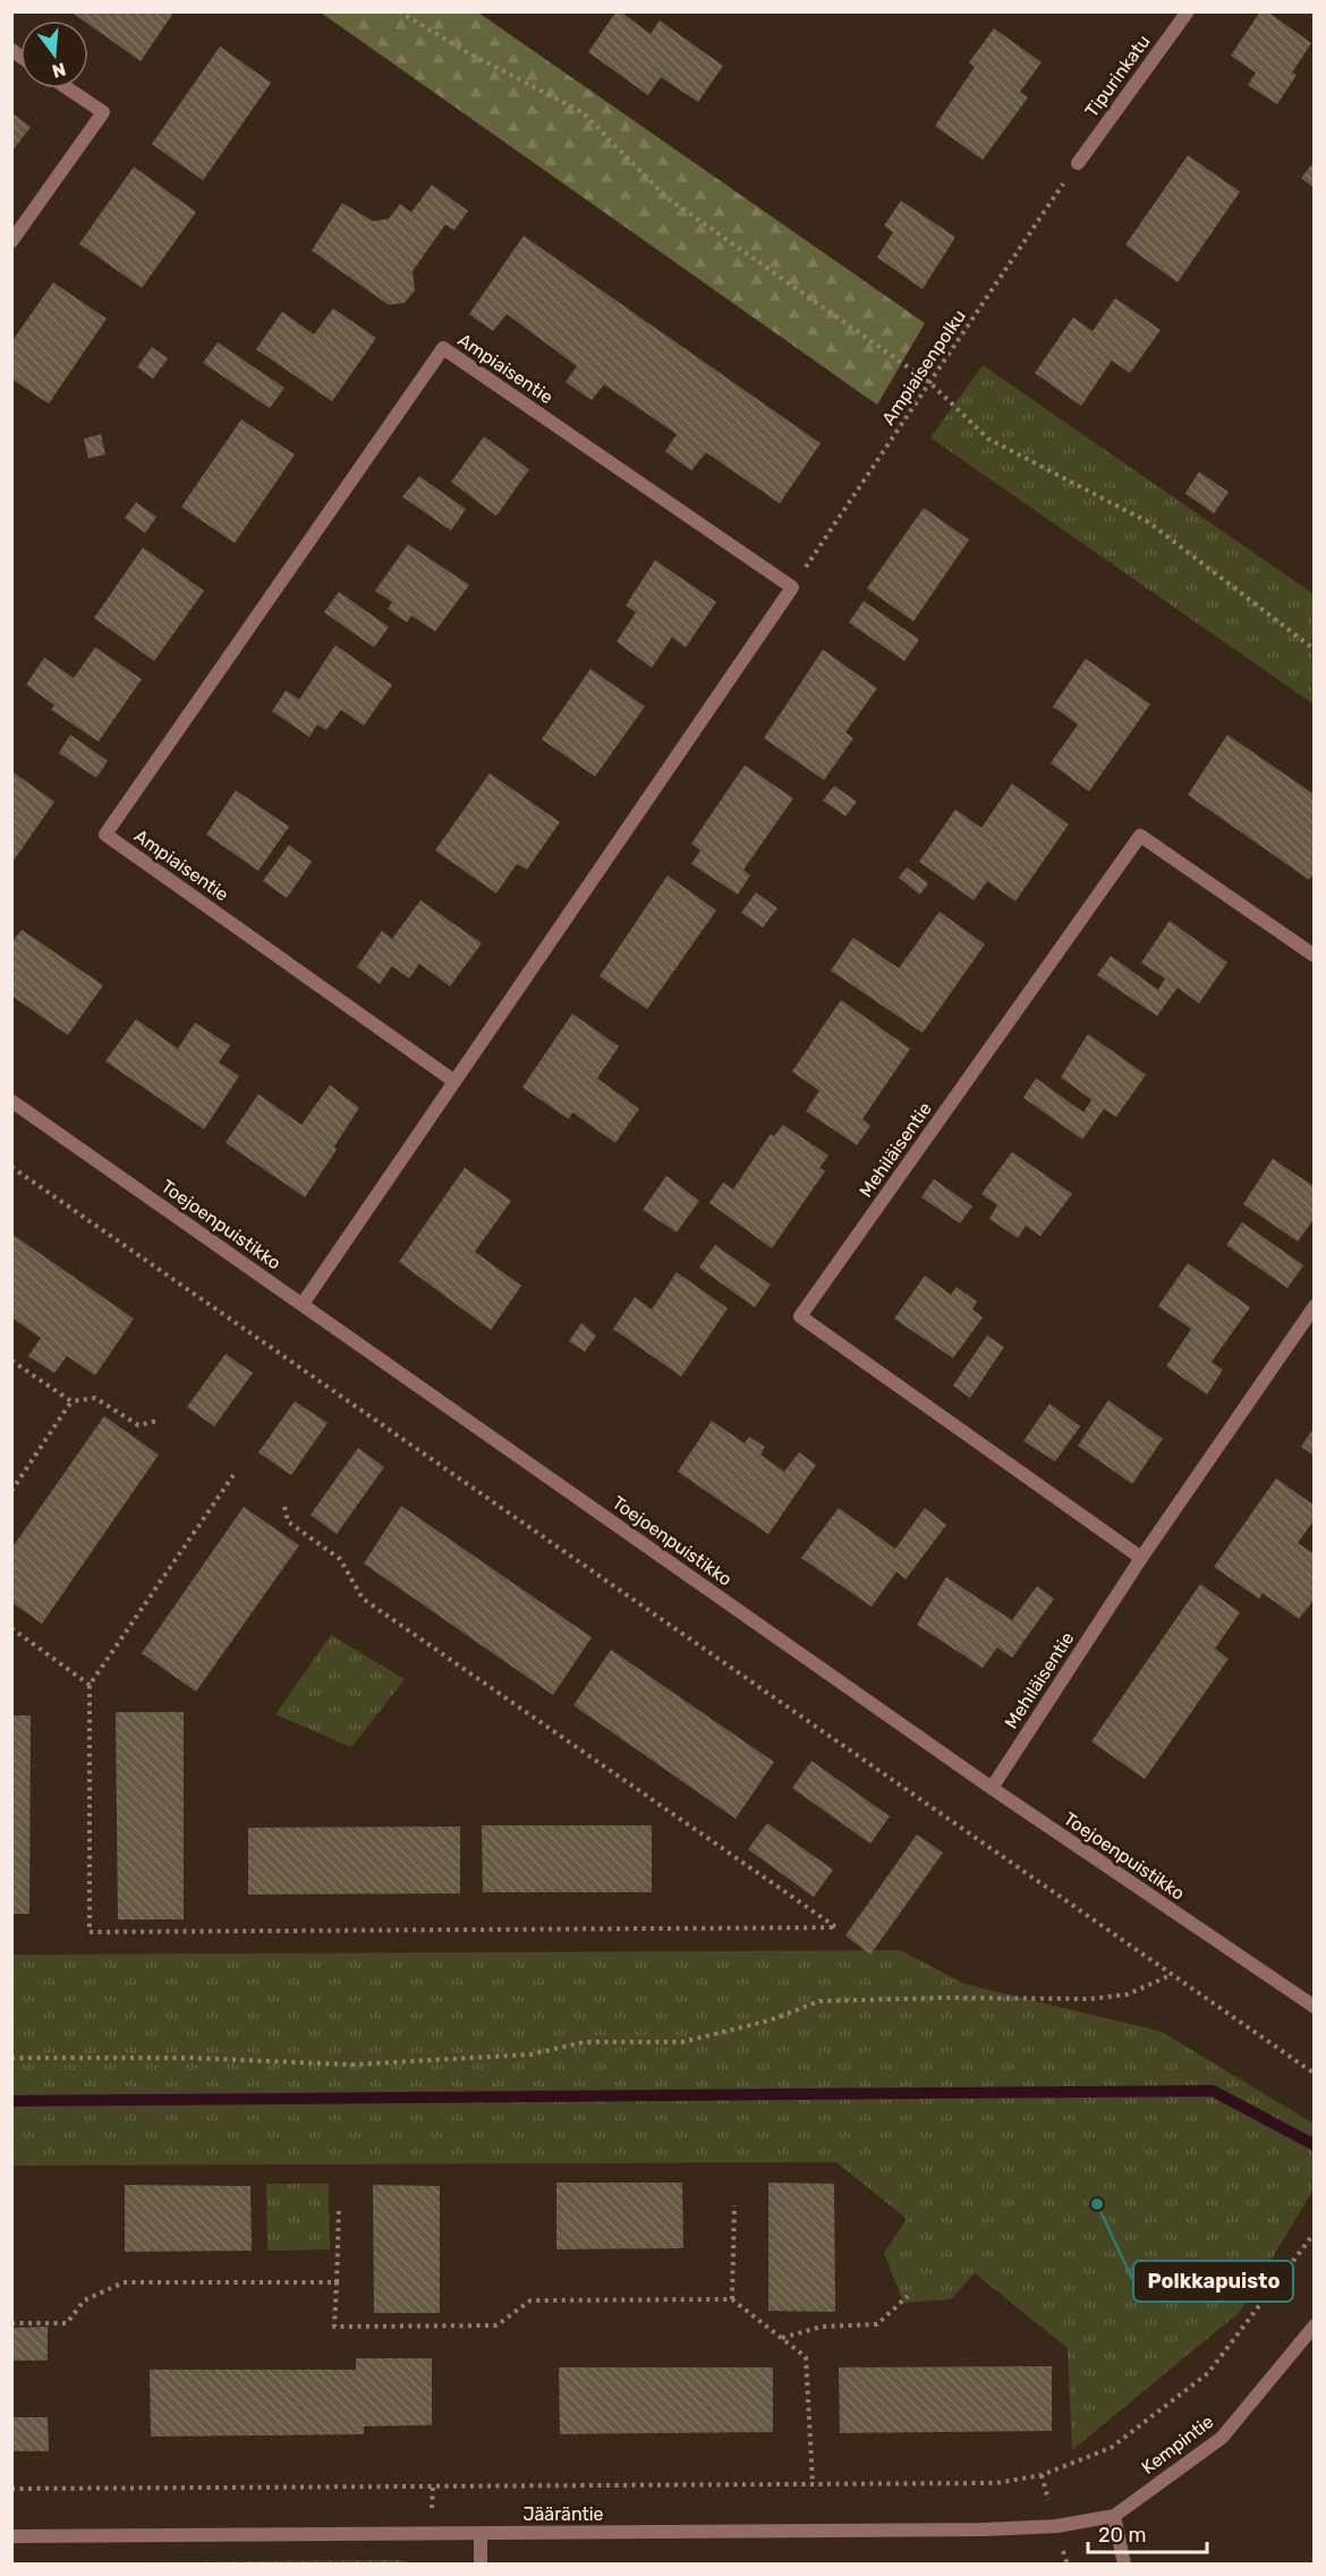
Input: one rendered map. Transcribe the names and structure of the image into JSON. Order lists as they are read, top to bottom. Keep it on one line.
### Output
{"streets":{"street":["Tipurinkatu","Ampiaisentie","Mehiläisentie","Toejoenpuistikko","Kempintie","Jääräntie"],"path":["Ampiaisenpolku"]},"crossings":[["Tipurinkatu","Ampiaisenpolku"],["Ampiaisenpolku","Ampiaisentie"],["Mehiläisentie","Toejoenpuistikko"],["Kempintie","Jääräntie"]],"places":["Polkkapuisto"],"scale_bar":"20 m","north":"bottom"}
